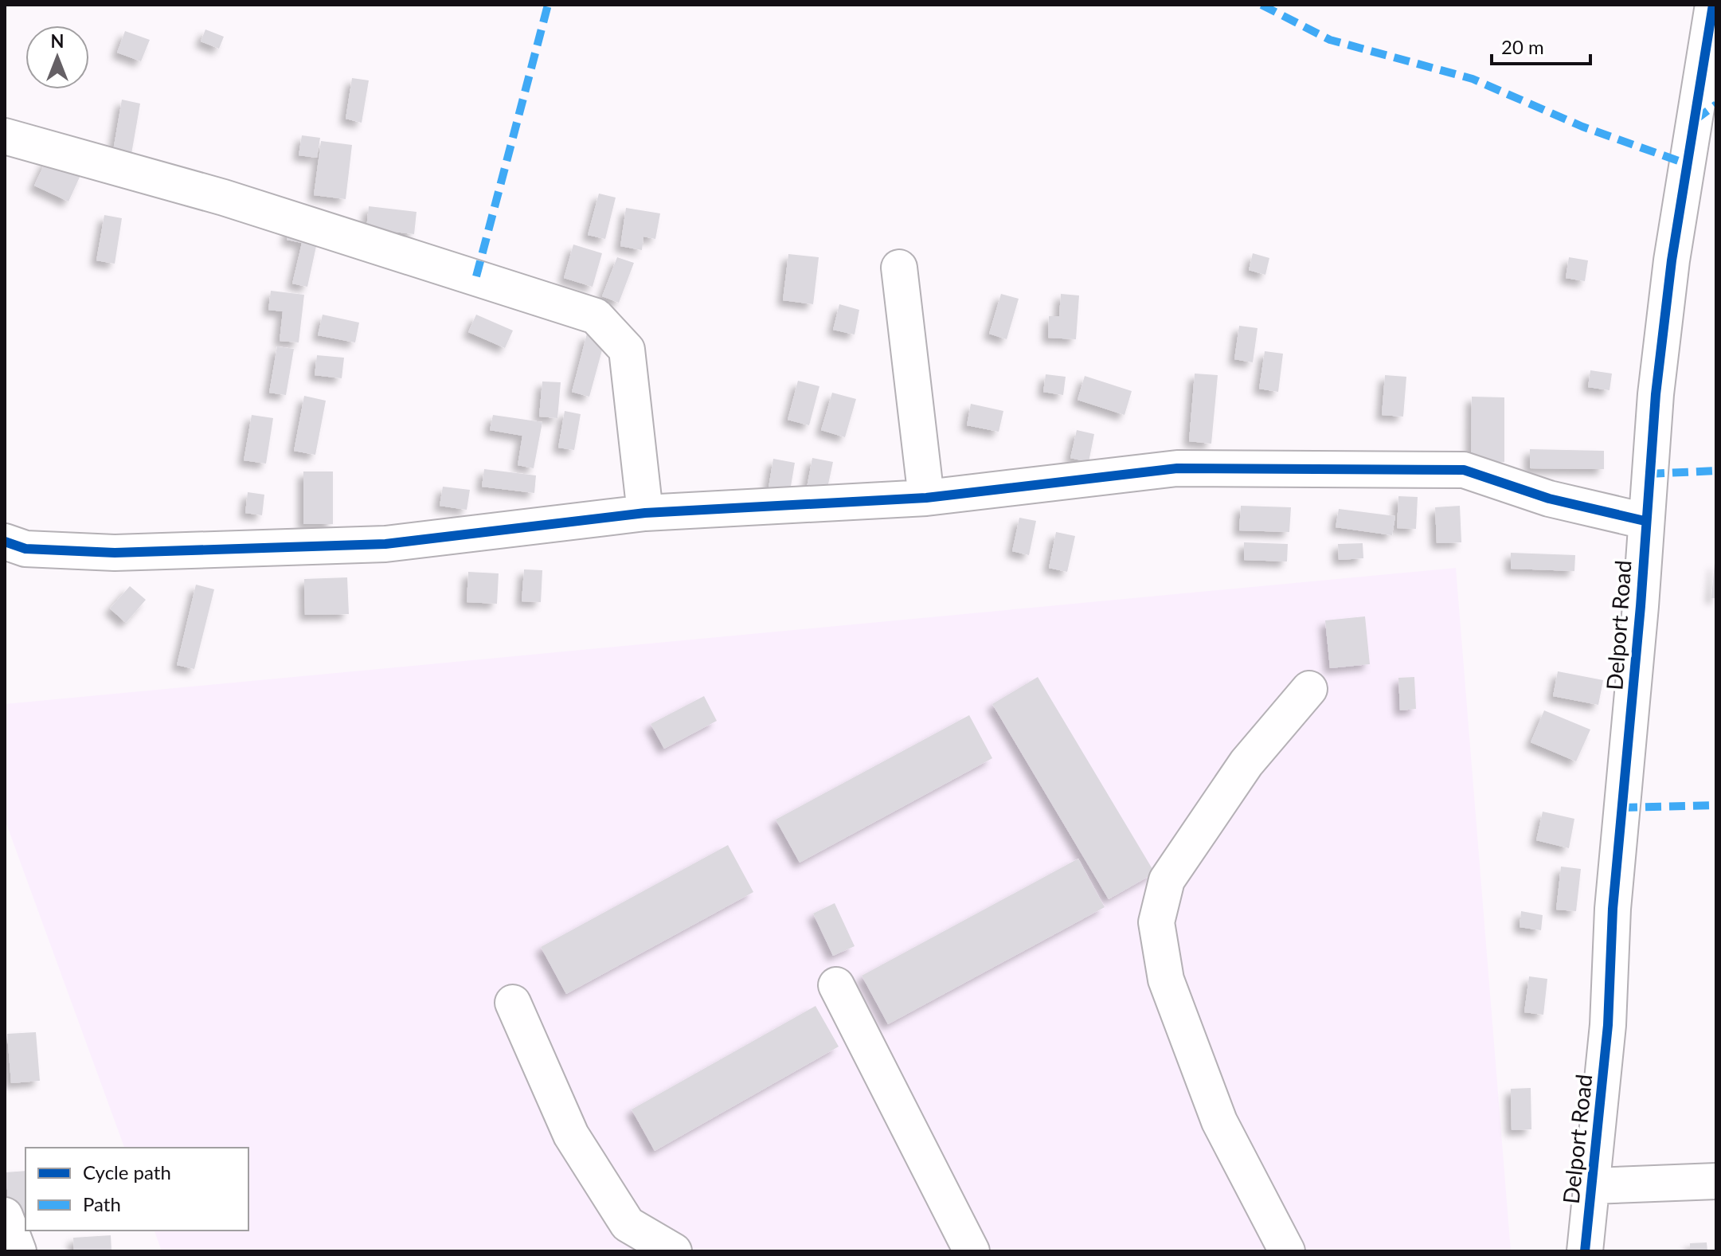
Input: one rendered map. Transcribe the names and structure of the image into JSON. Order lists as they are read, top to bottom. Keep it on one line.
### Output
{"streets":{"street":["Delport Road"]},"legend":["Cycle path","Path"],"scale_bar":"20 m","north":"top"}
